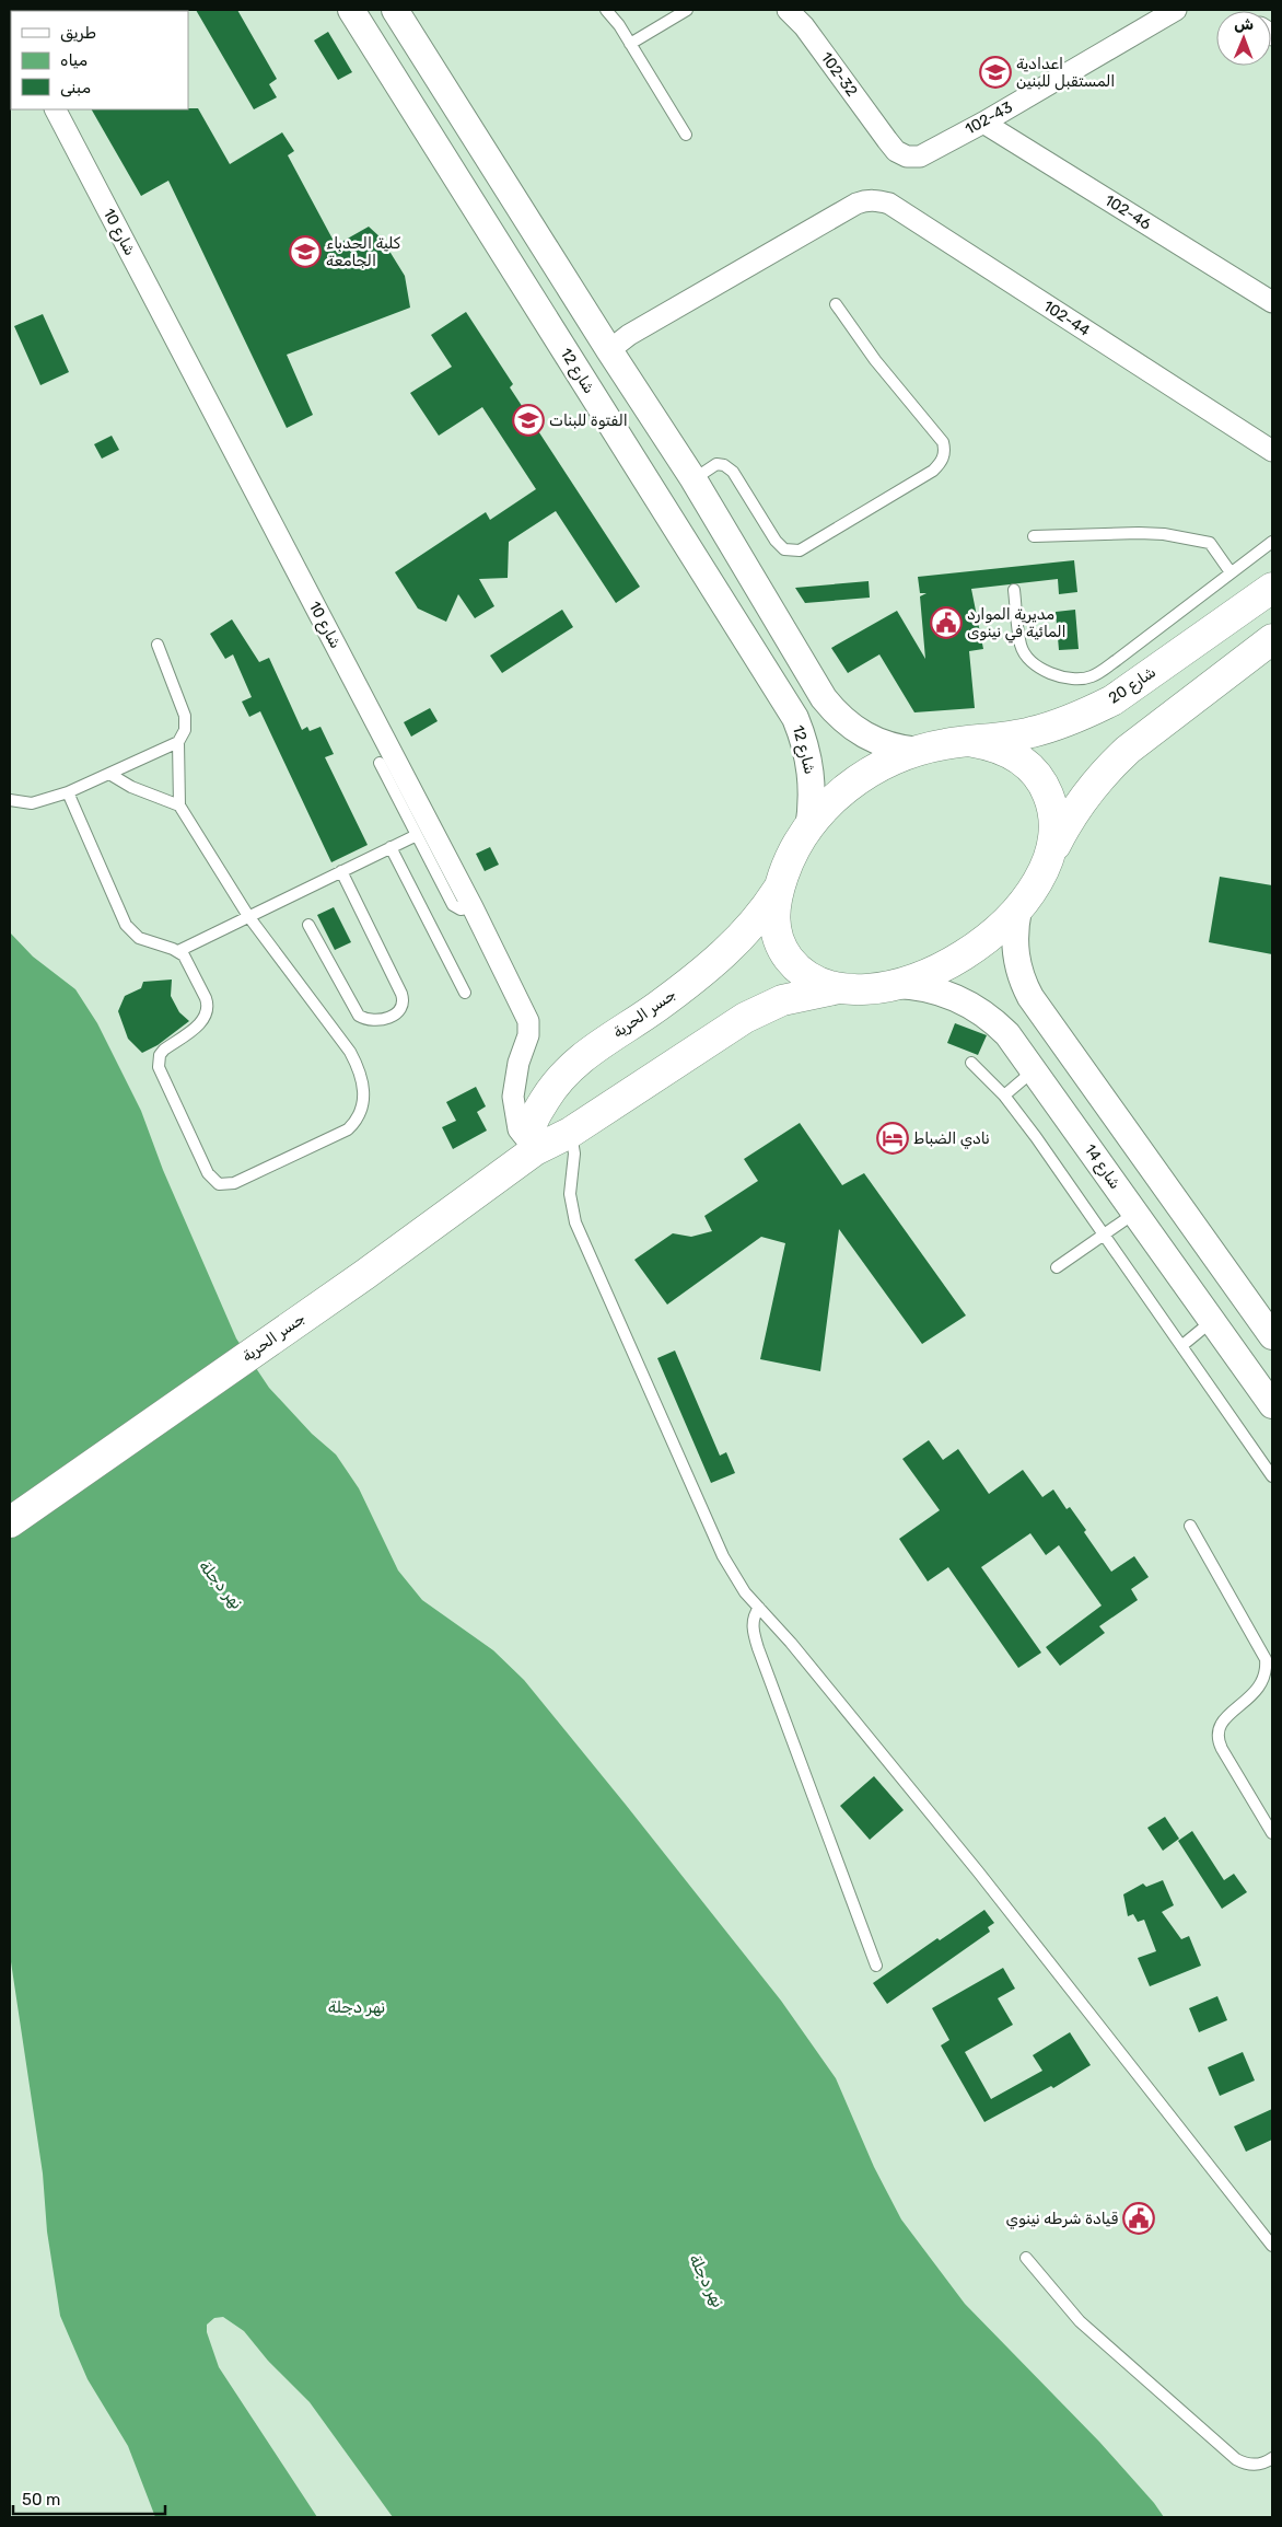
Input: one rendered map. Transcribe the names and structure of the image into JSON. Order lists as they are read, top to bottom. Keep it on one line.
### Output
{"streets":{"main road":["شارع 20","جسر الحرية"],"street":["102-32","102-43","102-46","شارع 10","102-44","شارع 12","شارع 14"]},"crossings":[["102-32","102-43"],["102-43","102-46"],["شارع 10","جسر الحرية"]],"water":["نهر دجلة"],"places":{"school or university":["اعدادية المستقبل للبنين","كلية الحدباء الجامعة","الفتوة للبنات"],"public building":["مديرية الموارد المائية في نينوى","قيادة شرطه نينوي"],"hotel":["نادي الضباط"]},"legend":["طريق","مياه","مبنى"],"scale_bar":"50 m","north":"top"}
